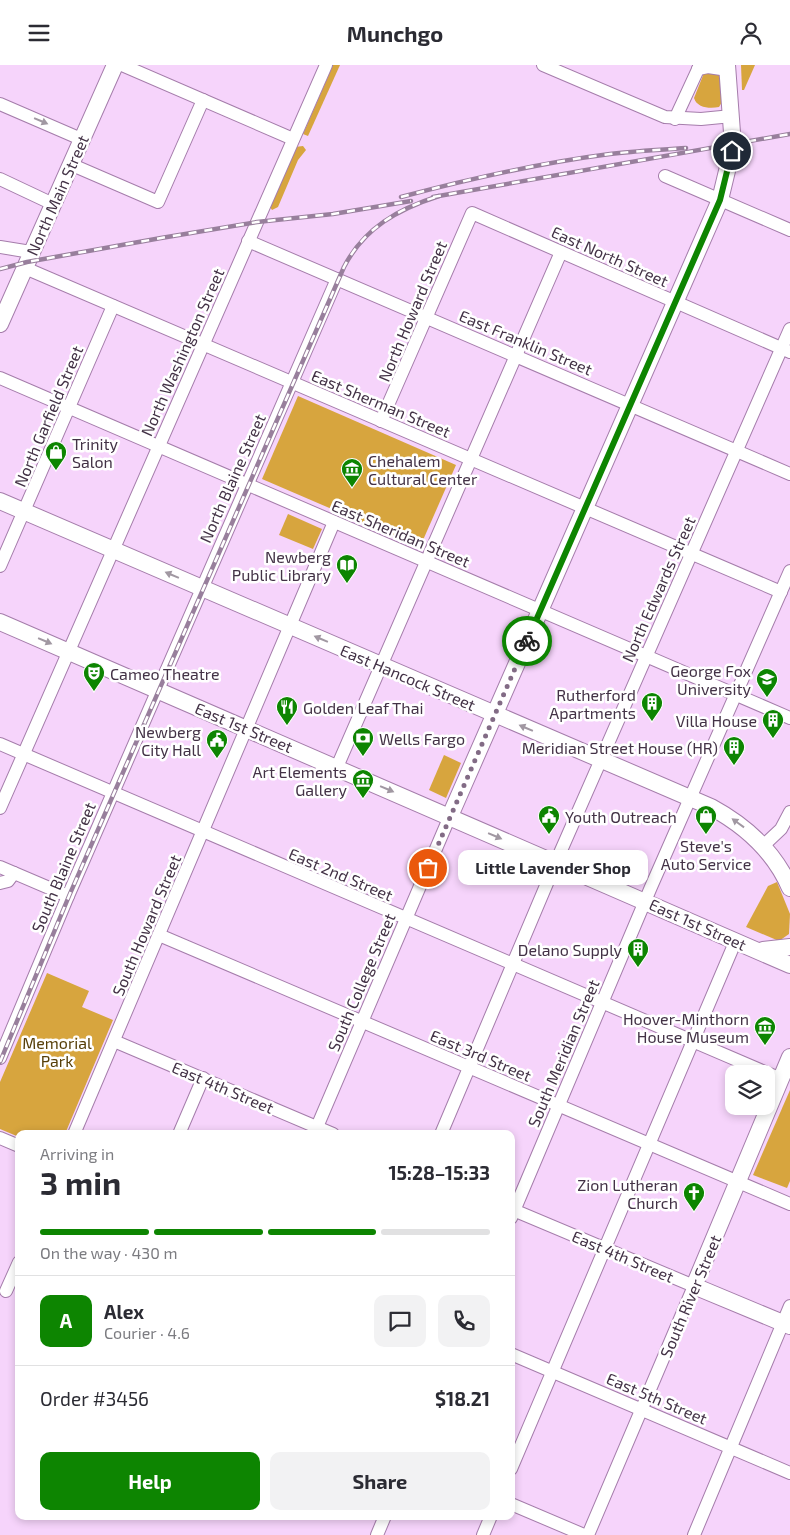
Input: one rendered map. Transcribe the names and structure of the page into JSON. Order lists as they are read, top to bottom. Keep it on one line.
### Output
{"streets":{"main road":["North Main Street","East Hancock Street","East 1st Street","East 4th Street","South River Street"],"street":["East North Street","North Howard Street","East Franklin Street","North Washington Street","East Sherman Street","North Garfield Street","North Blaine Street","East Sheridan Street","North Edwards Street","South Blaine Street","East 2nd Street","South Howard Street","South College Street","South Meridian Street","East 3rd Street","East 5th Street"]},"crossings":[["North Main Street","East Sherman Street"],["East North Street","North Howard Street"],["East North Street","North Edwards Street"],["North Howard Street","East Franklin Street"],["North Howard Street","East Sherman Street"],["East Franklin Street","North Washington Street"],["East Franklin Street","North Blaine Street"],["East Franklin Street","North Edwards Street"],["North Washington Street","East Sherman Street"],["North Washington Street","East Sheridan Street"],["North Washington Street","East Hancock Street"],["North Washington Street","East 1st Street"],["North Washington Street","East 2nd Street"],["East Sherman Street","North Garfield Street"],["East Sherman Street","North Blaine Street"],["East Sherman Street","North Edwards Street"],["East Sherman Street","South Meridian Street"],["North Garfield Street","East Sheridan Street"],["North Garfield Street","East Hancock Street"],["North Blaine Street","East Sheridan Street"],["North Blaine Street","East Hancock Street"],["North Blaine Street","East 1st Street"],["North Blaine Street","South Blaine Street"],["East Sheridan Street","North Edwards Street"],["East Sheridan Street","South Meridian Street"],["North Edwards Street","East Hancock Street"],["North Edwards Street","East 1st Street"],["North Edwards Street","East 2nd Street"],["North Edwards Street","East 3rd Street"],["East Hancock Street","South Meridian Street"],["East 1st Street","South Blaine Street"],["East 1st Street","South Howard Street"],["East 1st Street","South College Street"],["East 1st Street","South Meridian Street"],["South Blaine Street","East 2nd Street"],["East 2nd Street","South Howard Street"],["East 2nd Street","South College Street"],["East 2nd Street","South Meridian Street"],["East 2nd Street","South River Street"],["South Howard Street","East 3rd Street"],["South Howard Street","East 4th Street"],["South College Street","East 3rd Street"],["South College Street","East 4th Street"],["South Meridian Street","East 3rd Street"],["East 3rd Street","South River Street"],["East 4th Street","South River Street"],["South River Street","East 5th Street"]],"one_way":["East Hancock Street","East 1st Street"],"parks":["Memorial Park"],"places":{"shop":["Trinity Salon","Steve's Auto Service"],"museum":["Chehalem Cultural Center","Art Elements Gallery","Hoover-Minthorn House Museum"],"library":["Newberg Public Library"],"theatre":["Cameo Theatre"],"school or university":["George Fox University"],"building":["Rutherford Apartments","Villa House","Meridian Street House (HR)","Delano Supply"],"restaurant":["Golden Leaf Thai"],"bank":["Wells Fargo"],"public building":["Newberg City Hall","Youth Outreach"],"other":["Little Lavender Shop"],"church":["Zion Lutheran Church"]},"page":{"header":"Munchgo","bubble":"Little Lavender Shop","heading":["3 min","Arriving in","15:28–15:33"],"panel":["Alex","Courier · 4.6","Order #3456","$18.21"],"bar":"On the way · 430 m","round":"A","buttons":["Help","Share"]}}
